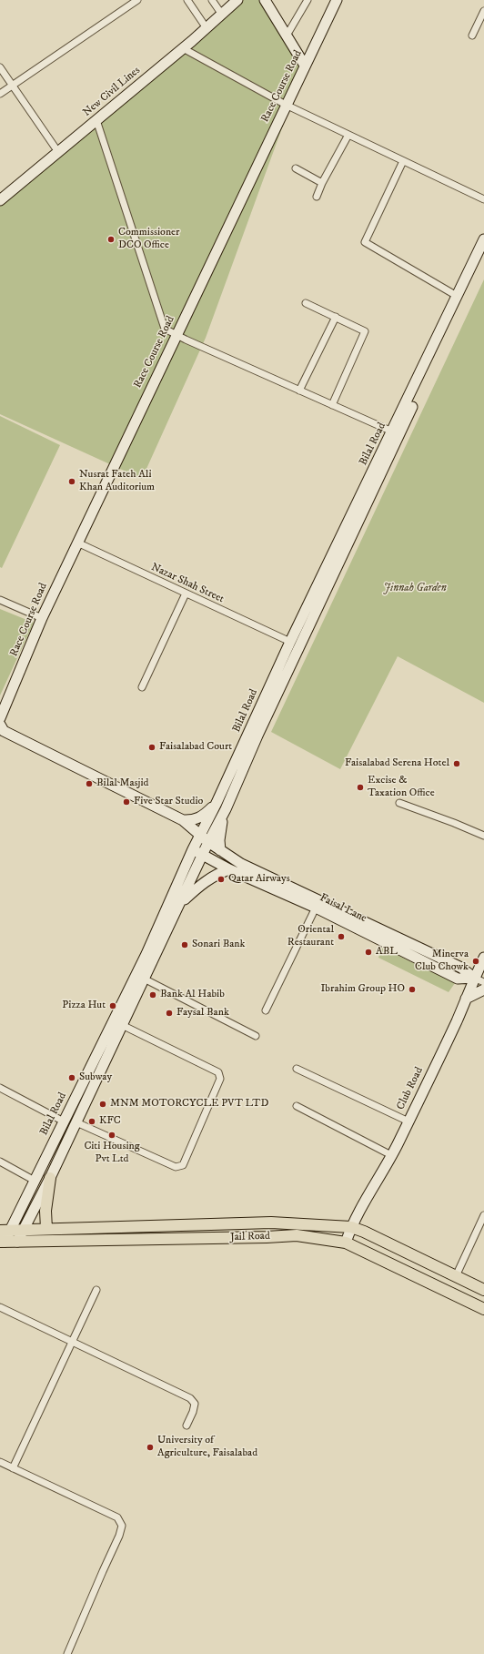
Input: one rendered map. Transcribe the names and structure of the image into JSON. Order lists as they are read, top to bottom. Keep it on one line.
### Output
{"streets":{"main road":["Race Course Road","New Civil Lines","Bilal Road","Faisal Lane","Club Road","Jail Road"],"street":["Nazar Shah Street"]},"crossings":[["Race Course Road","Nazar Shah Street"],["Bilal Road","Nazar Shah Street"],["Bilal Road","Faisal Lane"],["Bilal Road","Jail Road"],["Faisal Lane","Club Road"],["Club Road","Jail Road"]],"parks":["Jinnah Garden"],"places":["Commissioner DCO Office","Nusrat Fateh Ali Khan Auditorium","Faisalabad Court","Faisalabad Serena Hotel","Bilal Masjid","Excise & Taxation Office","Five Star Studio","Qatar Airways","Oriental Restaurant","Sonari Bank","ABL","Minerva Club Chowk","Ibrahim Group HO","Bank Al Habib","Pizza Hut","Faysal Bank","Subway","MNM MOTORCYCLE PVT LTD","KFC","Citi Housing Pvt Ltd","University of Agriculture, Faisalabad"]}
